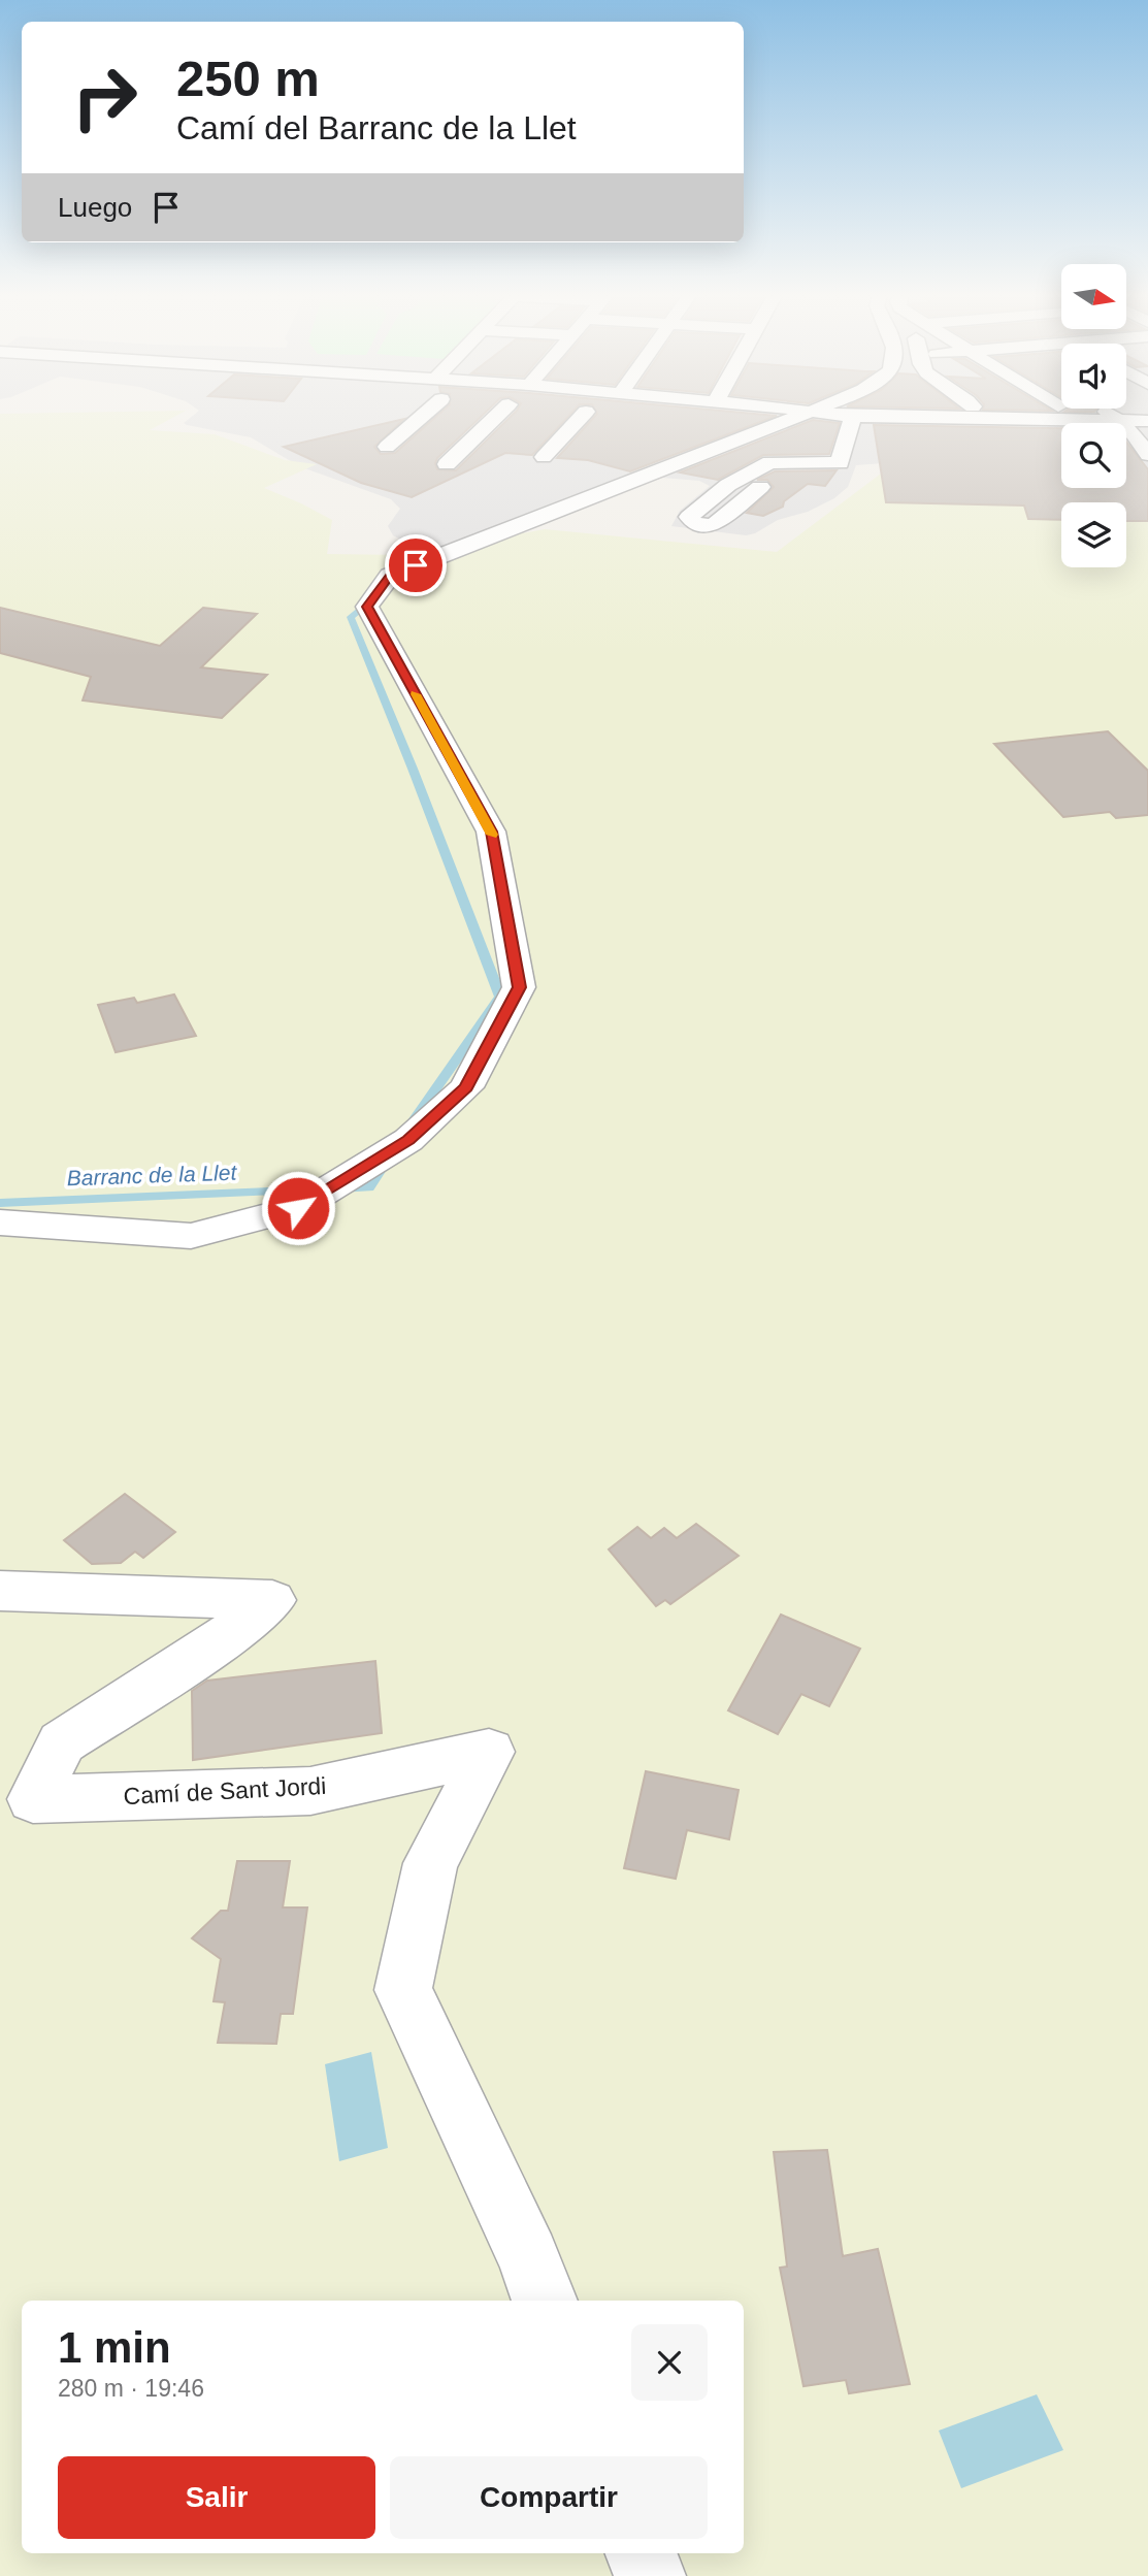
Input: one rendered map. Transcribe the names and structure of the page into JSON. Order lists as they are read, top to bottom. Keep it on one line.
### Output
{"streets":{"street":["Camí de Sant Jordi"]},"water":["Barranc de la Llet"],"north":"right","page":{"turn":["250 m","Camí del Barranc de la Llet"],"then":"Luego","heading":["1 min","280 m · 19:46"],"buttons":["Salir","Compartir"]}}
